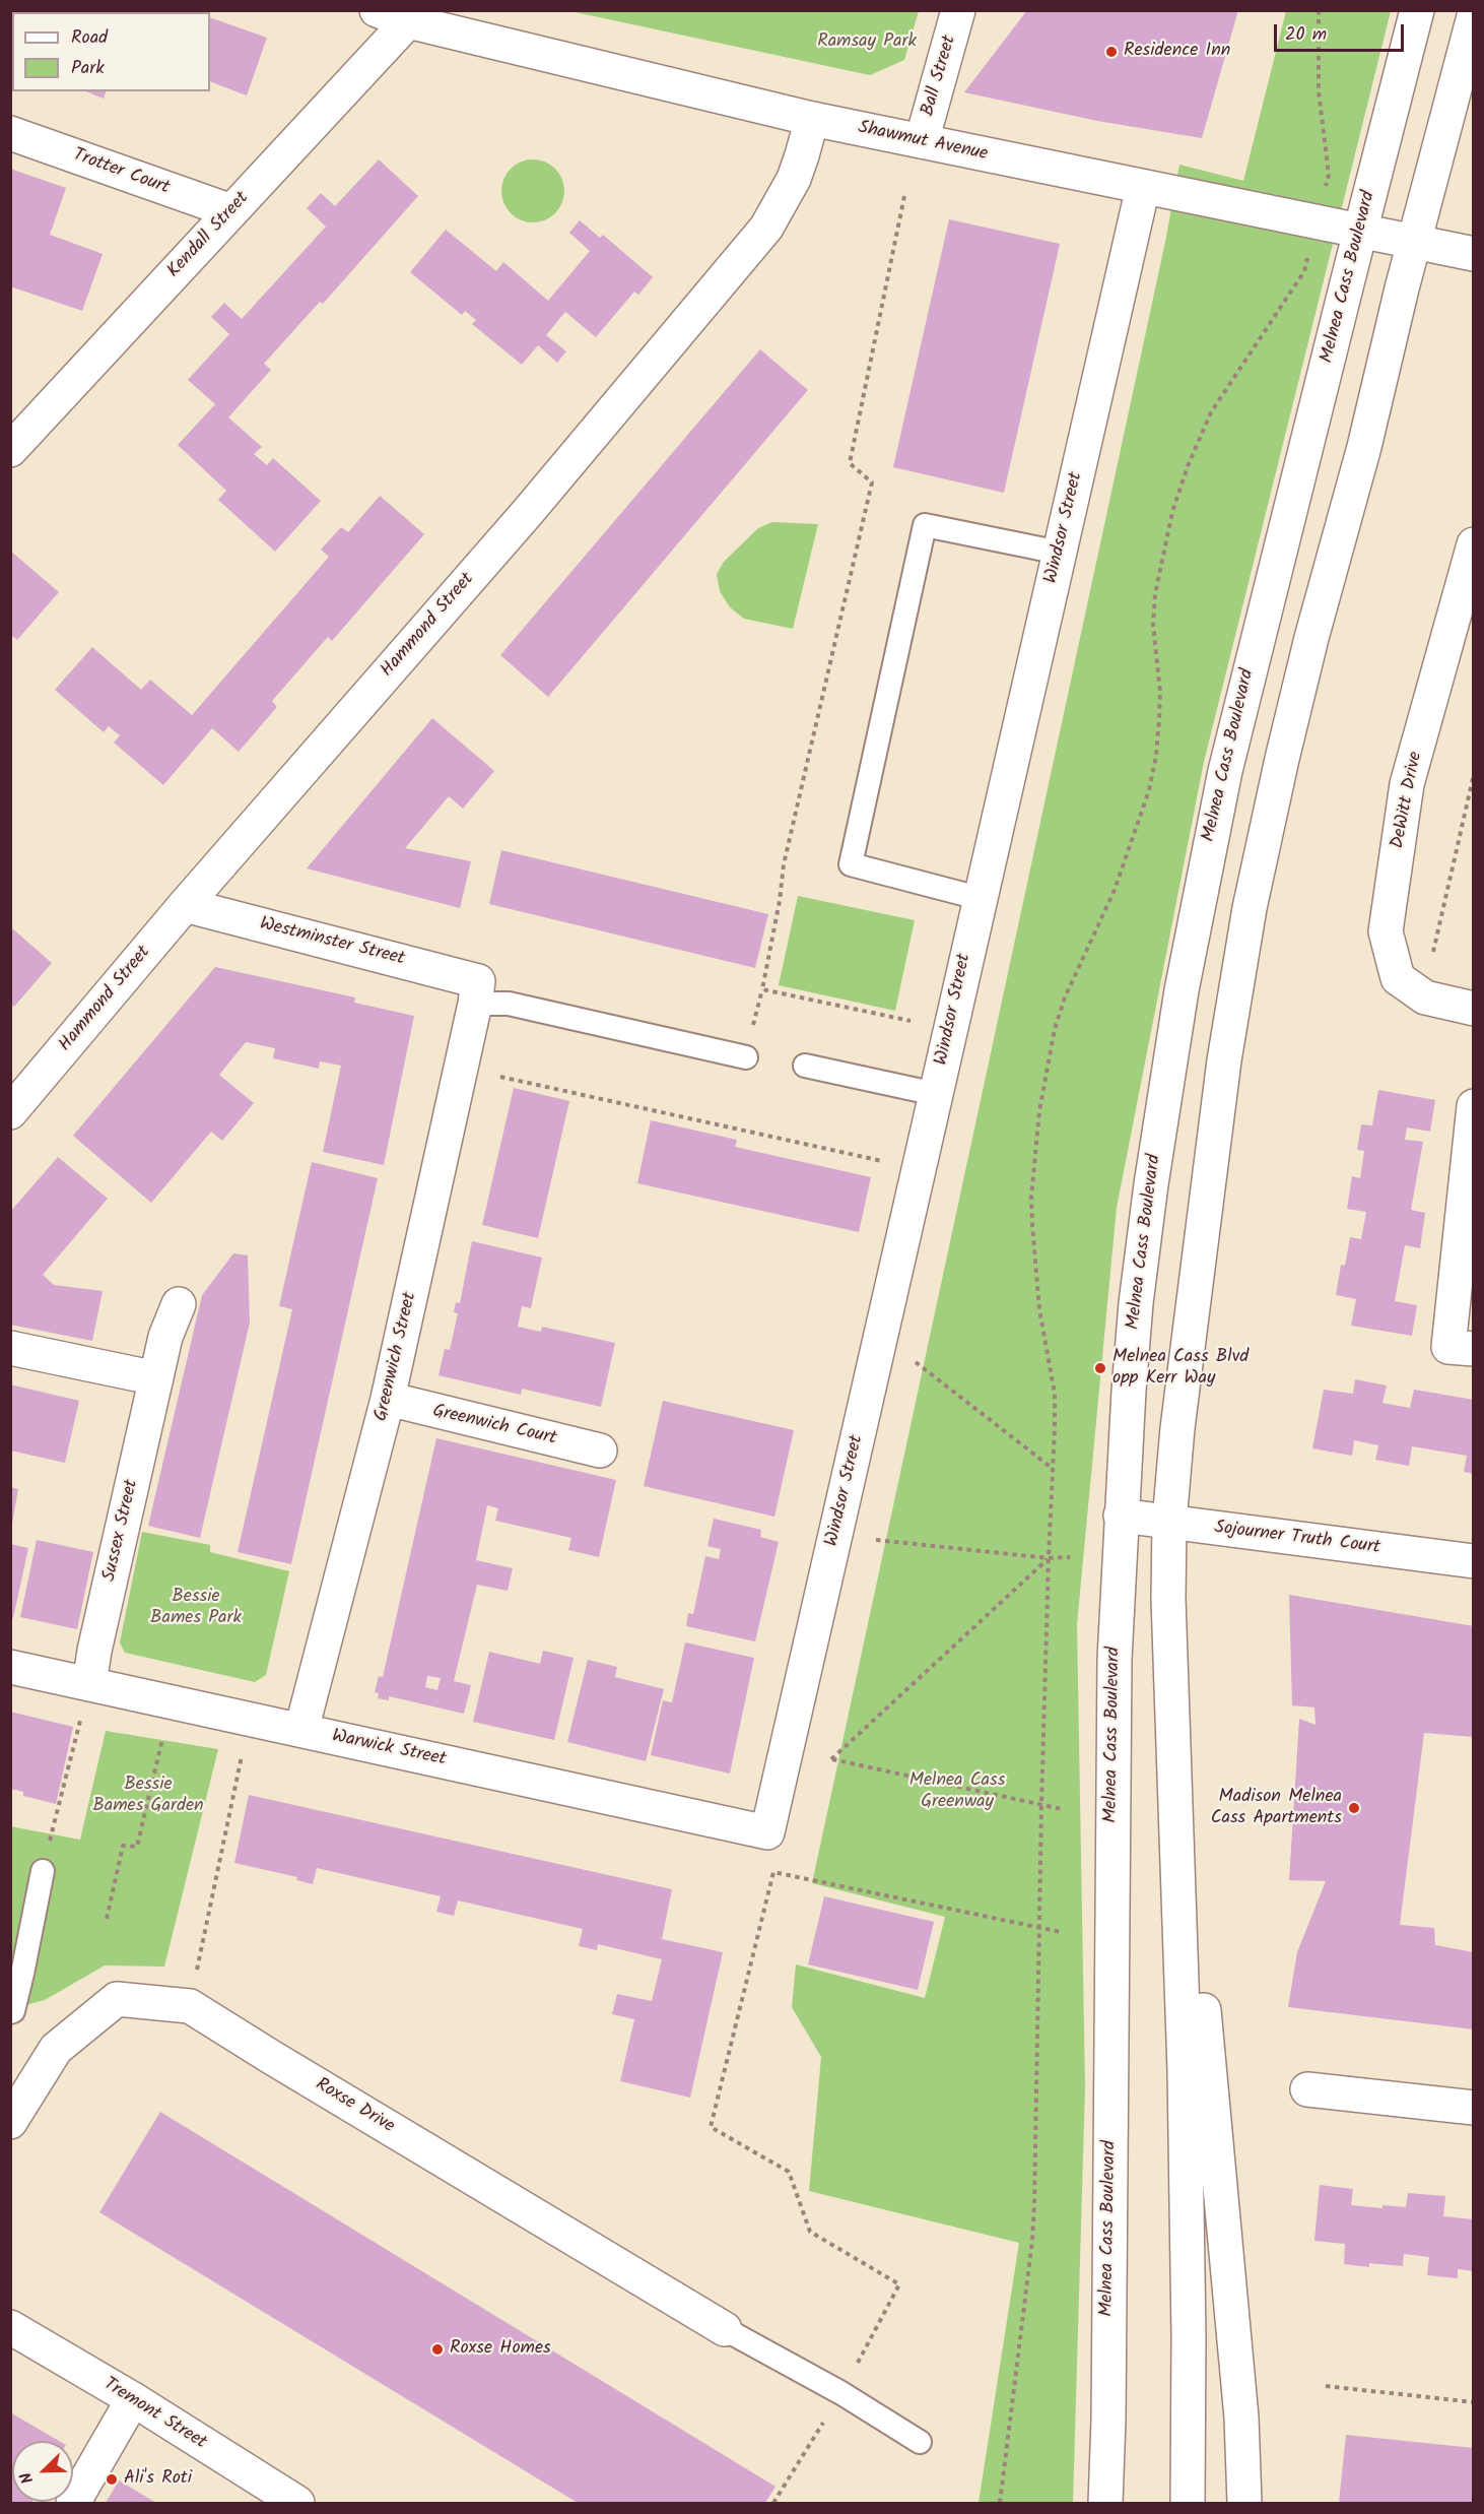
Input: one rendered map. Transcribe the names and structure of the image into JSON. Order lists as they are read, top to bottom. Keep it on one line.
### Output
{"streets":{"street":["Ball Street","Shawmut Avenue","Trotter Court","Kendall Street","Melnea Cass Boulevard","Windsor Street","Hammond Street","DeWitt Drive","Westminster Street","Greenwich Street","Greenwich Court","Sussex Street","Sojourner Truth Court","Warwick Street","Roxse Drive","Tremont Street"]},"crossings":[["Ball Street","Shawmut Avenue"],["Shawmut Avenue","Kendall Street"],["Shawmut Avenue","Melnea Cass Boulevard"],["Shawmut Avenue","Windsor Street"],["Shawmut Avenue","Hammond Street"],["Trotter Court","Kendall Street"],["Melnea Cass Boulevard","Sojourner Truth Court"],["Windsor Street","Warwick Street"],["Hammond Street","Westminster Street"],["Westminster Street","Greenwich Street"],["Greenwich Street","Greenwich Court"],["Greenwich Street","Warwick Street"],["Sussex Street","Warwick Street"]],"parks":["Ramsay Park","Bessie Bames Park","Melnea Cass Greenway","Bessie Bames Garden"],"places":["Residence Inn","Melnea Cass Blvd opp Kerr Way","Madison Melnea Cass Apartments","Roxse Homes","Ali's Roti"],"legend":["Road","Park"],"scale_bar":"20 m","north":"bottom left"}
